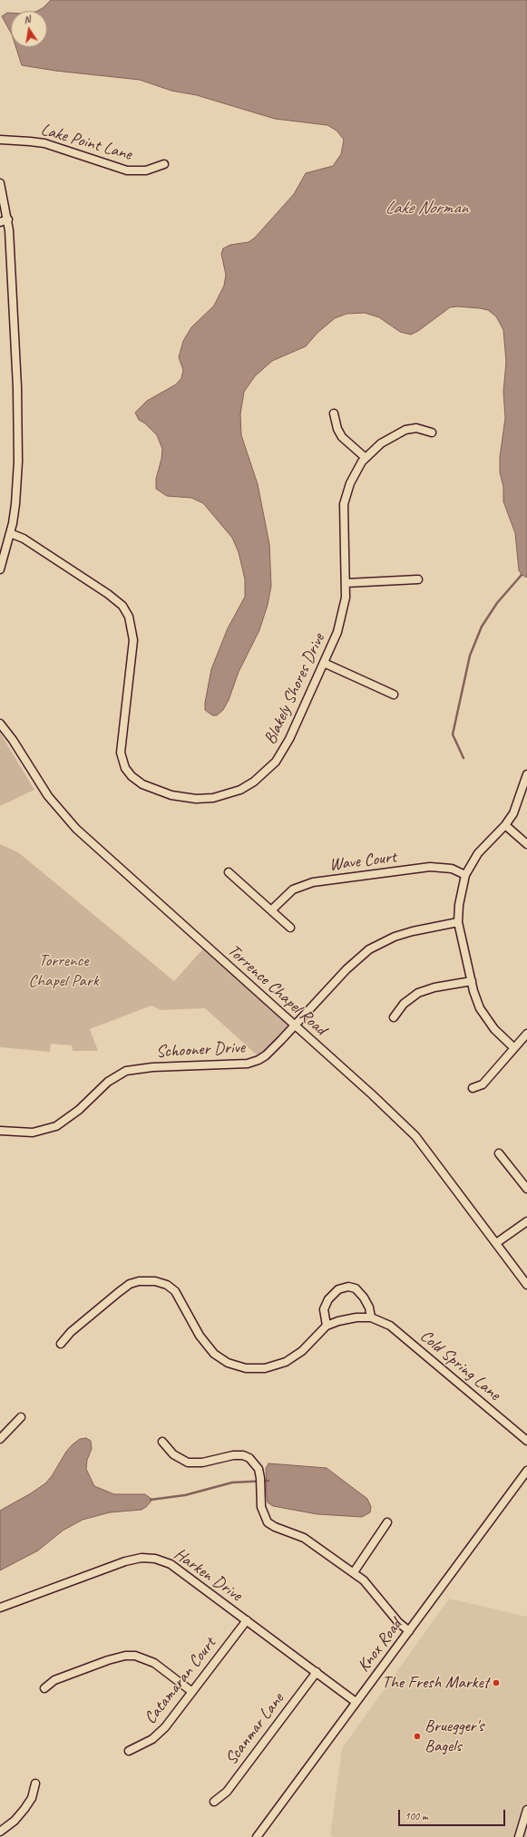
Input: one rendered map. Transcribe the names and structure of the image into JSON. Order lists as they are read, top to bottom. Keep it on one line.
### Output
{"streets":{"street":["Lake Point Lane","Blakely Shores Drive","Wave Court","Torrence Chapel Road","Schooner Drive","Cold Spring Lane","Harken Drive","Knox Road","Catamaran Court","Scanmar Lane"]},"crossings":[["Torrence Chapel Road","Schooner Drive"],["Harken Drive","Knox Road"],["Harken Drive","Catamaran Court"],["Harken Drive","Scanmar Lane"]],"water":["Lake Norman"],"parks":["Torrence Chapel Park"],"places":["The Fresh Market","Bruegger's Bagels"],"scale_bar":"100 m","north":"top"}
